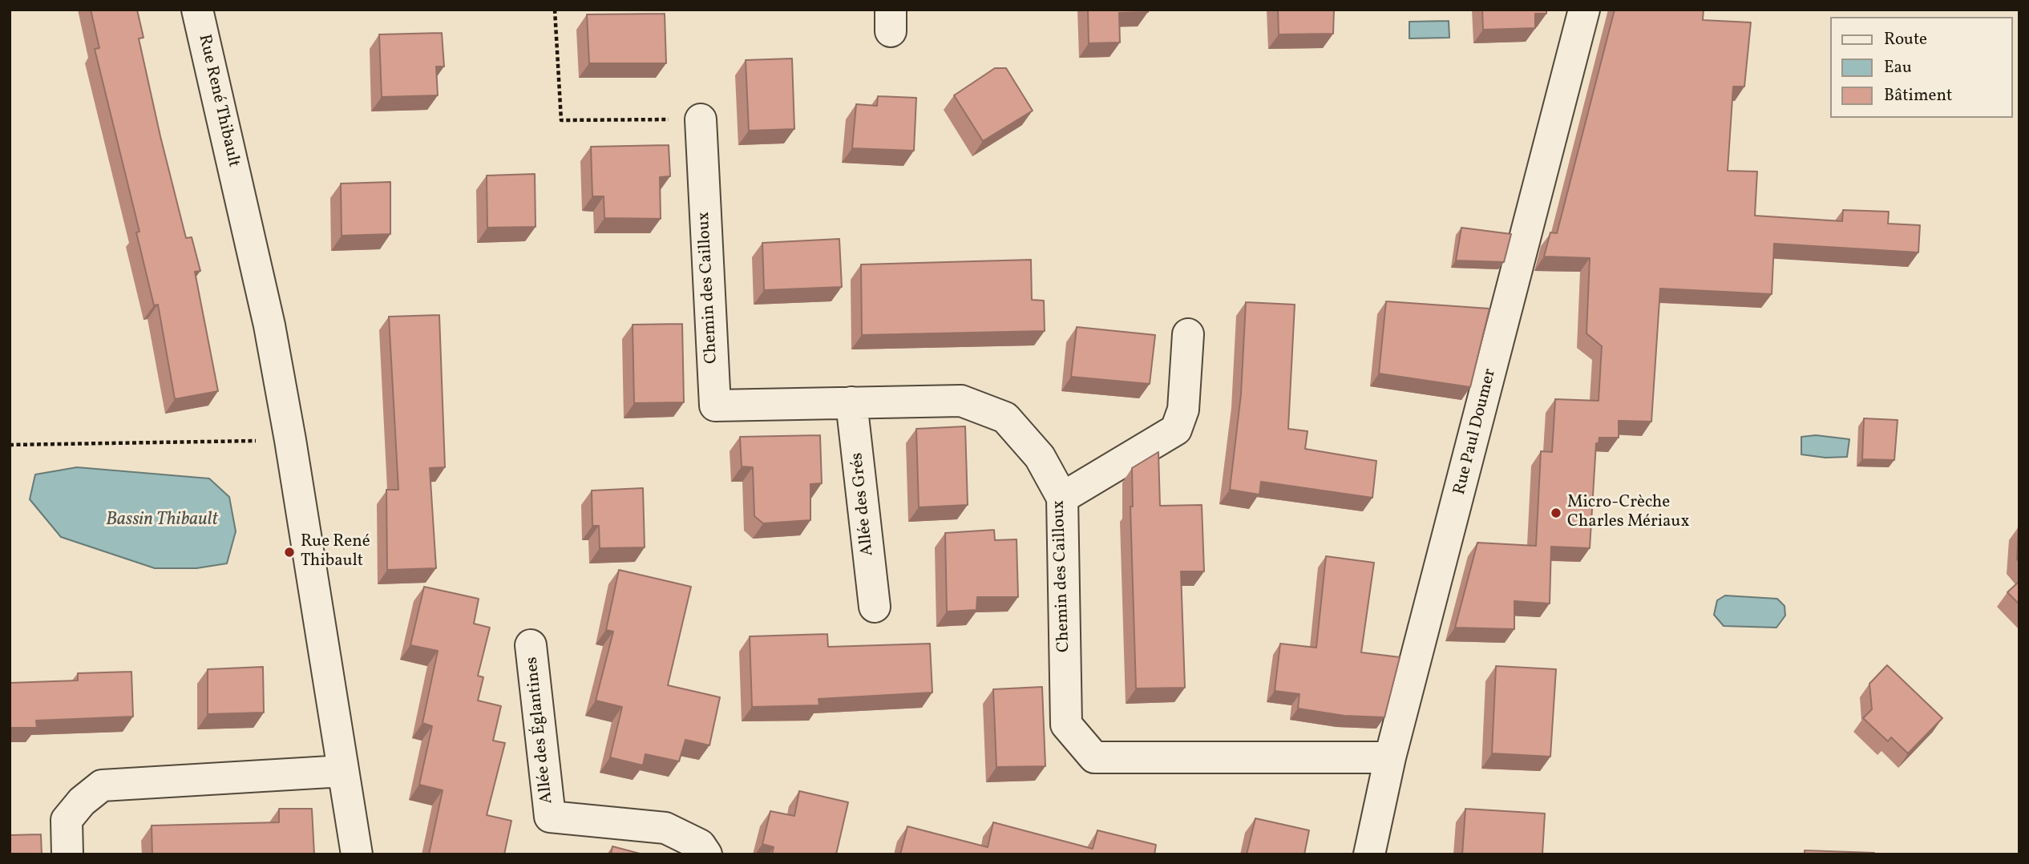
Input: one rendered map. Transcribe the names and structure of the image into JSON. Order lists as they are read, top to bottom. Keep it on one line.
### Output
{"streets":{"street":["Rue René Thibault","Chemin des Cailloux","Rue Paul Doumer","Allée des Grés","Allée des Églantines"]},"crossings":[["Chemin des Cailloux","Rue Paul Doumer"],["Chemin des Cailloux","Allée des Grés"]],"water":["Bassin Thibault"],"places":["Micro-Crèche Charles Mériaux","Rue René Thibault"],"legend":["Route","Eau","Bâtiment"]}
